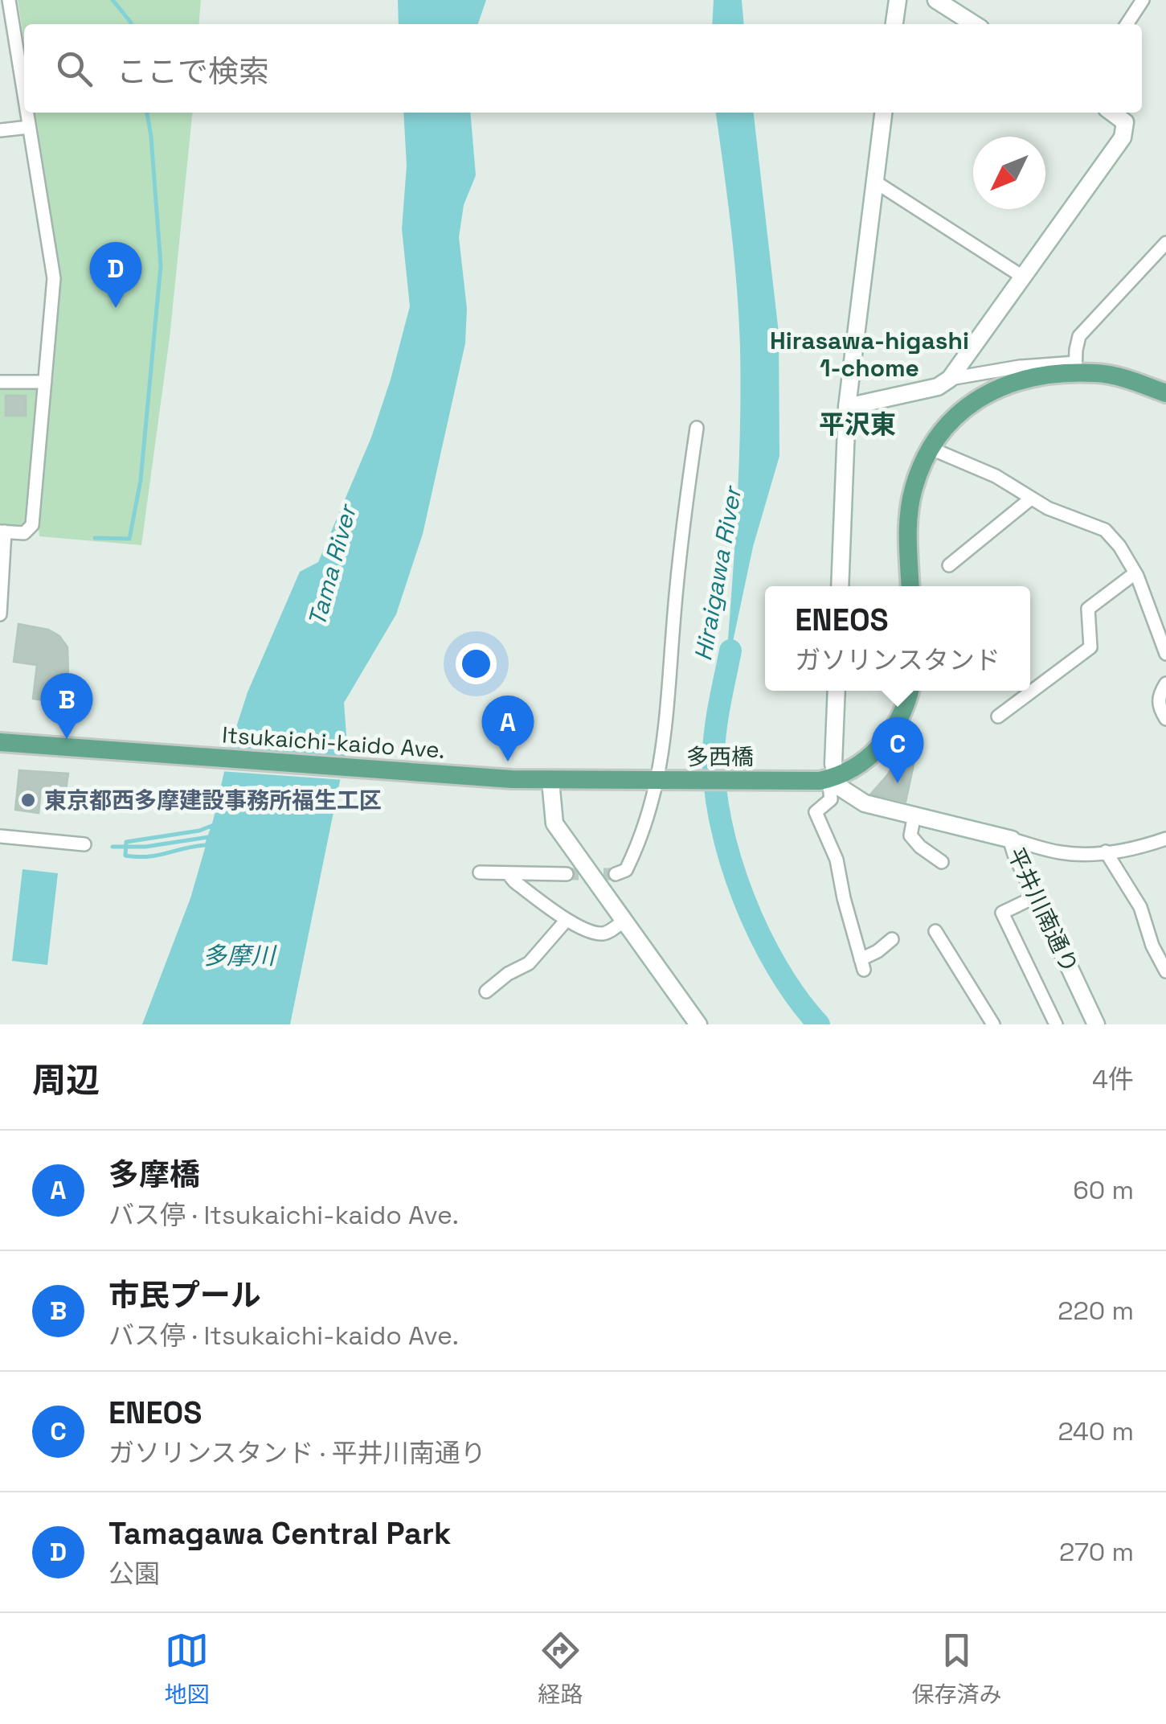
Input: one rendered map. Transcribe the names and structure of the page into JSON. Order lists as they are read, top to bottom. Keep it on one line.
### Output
{"streets":{"main road":["Itsukaichi-kaido Ave.","多西橋"],"street":["平井川南通り"]},"crossings":[["Itsukaichi-kaido Ave.","多西橋"],["多西橋","平井川南通り"]],"districts":["Hirasawa-higashi 1-chome","平沢東"],"water":["Tama River","Hiraigawa River","多摩川"],"places":["東京都西多摩建設事務所福生工区"],"north":"bottom left","page":{"search":"ここで検索","pins":["D","B","A","C"],"popup":["ENEOS","ガソリンスタンド"],"heading":["周辺","4件"],"list":[{"mark":"A","name":"多摩橋","note":"バス停 · Itsukaichi-kaido Ave.","value":"60 m"},{"mark":"B","name":"市民プール","note":"バス停 · Itsukaichi-kaido Ave.","value":"220 m"},{"mark":"C","name":"ENEOS","note":"ガソリンスタンド · 平井川南通り","value":"240 m"},{"mark":"D","name":"Tamagawa Central Park","note":"公園","value":"270 m"}],"nav":["地図","経路","保存済み"]}}
